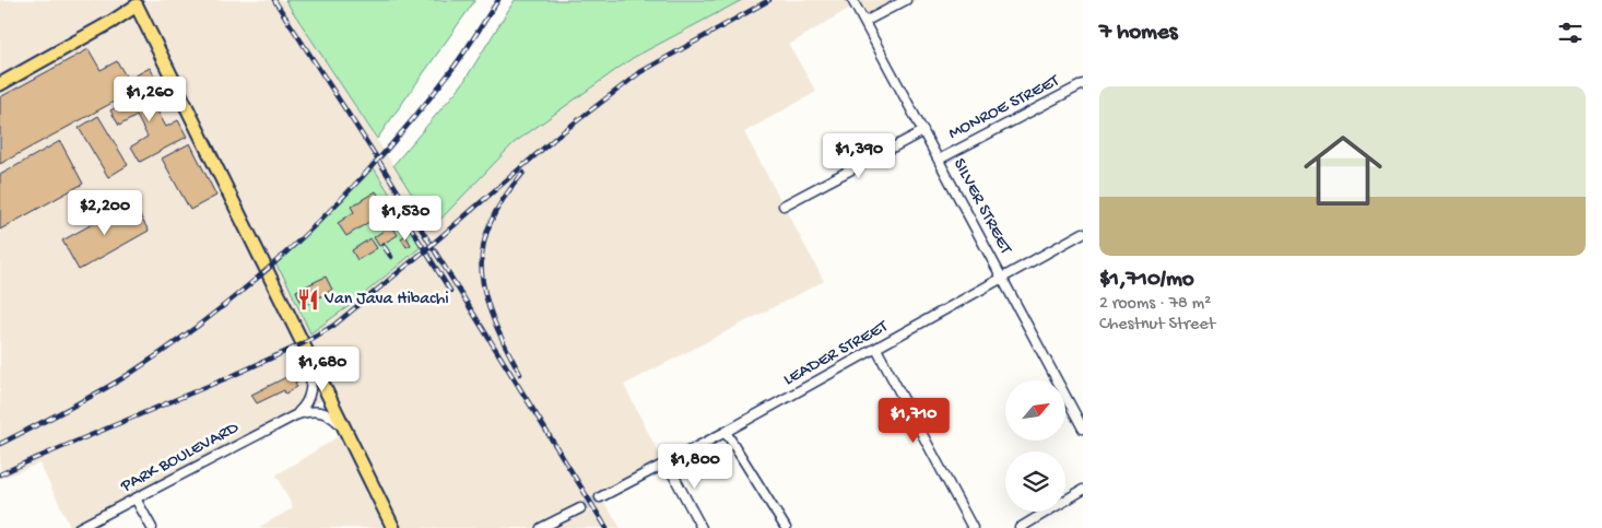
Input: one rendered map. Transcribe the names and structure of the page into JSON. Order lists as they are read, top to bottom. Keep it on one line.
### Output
{"streets":{"street":["MONROE STREET","SILVER STREET","LEADER STREET","PARK BOULEVARD"]},"crossings":[["MONROE STREET","SILVER STREET"],["SILVER STREET","LEADER STREET"]],"places":{"restaurant":["Van Java Hibachi"]},"north":"top right","page":{"heading":"7 homes","list":[{"name":"$1,710/mo","note":"2 rooms · 78 m² · Chestnut Street"}],"price":["$1,260","$1,390","$2,200","$1,530","$1,680","$1,710","$1,800"]}}
